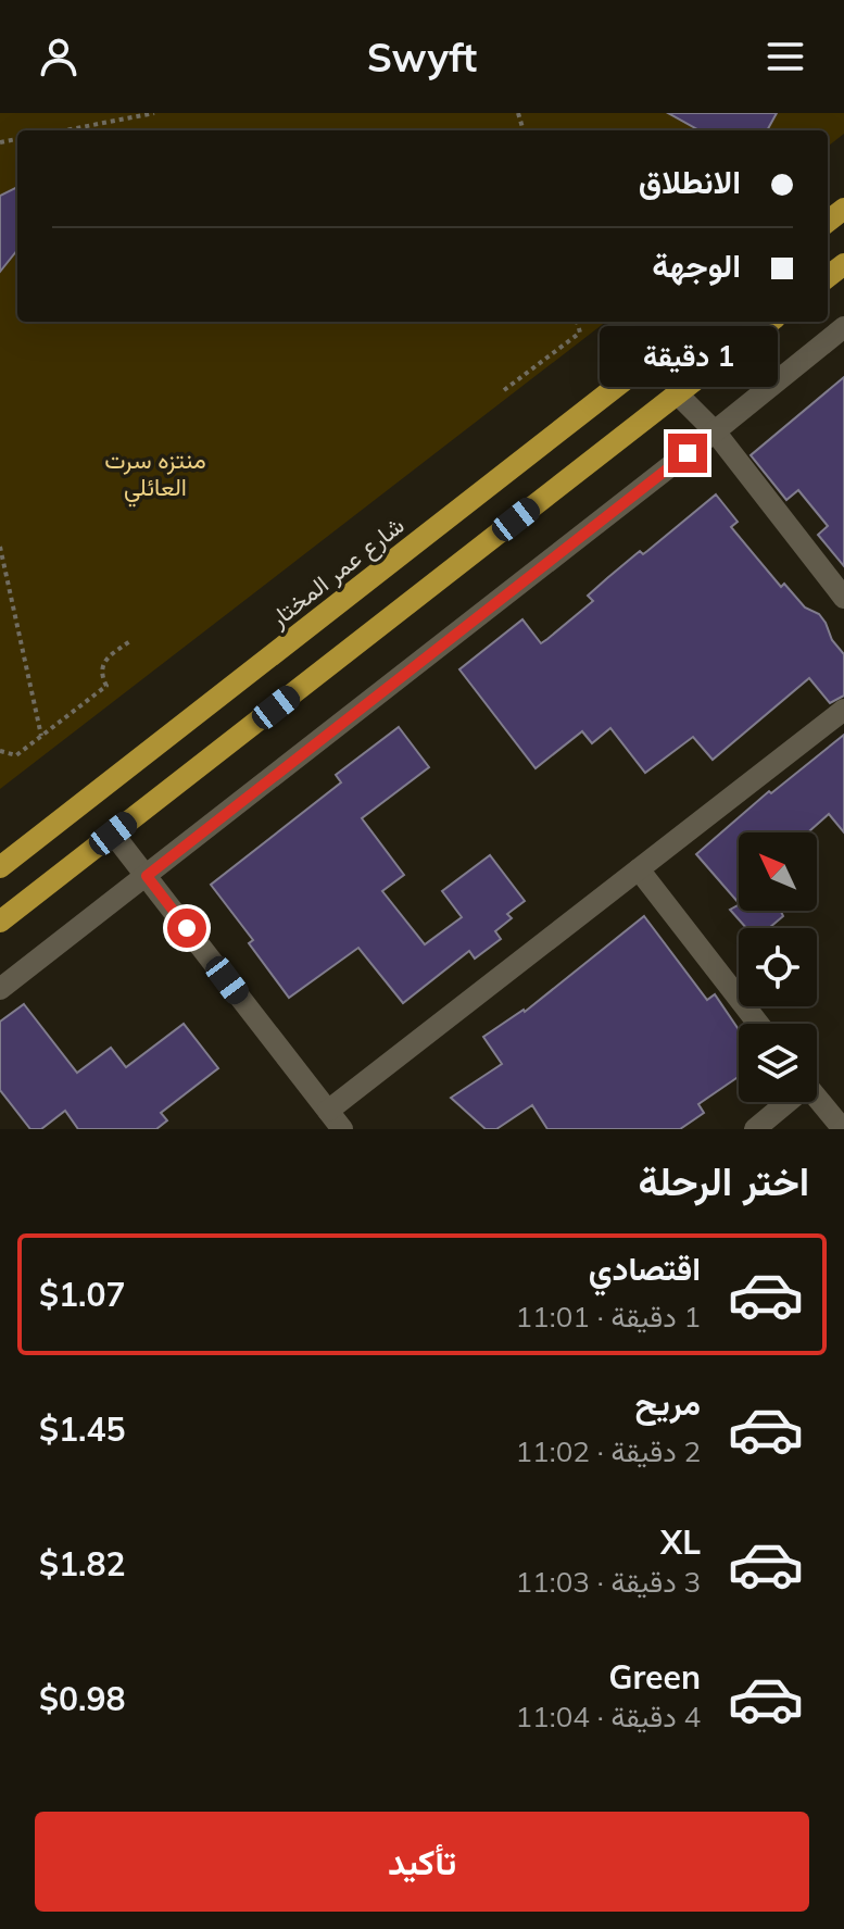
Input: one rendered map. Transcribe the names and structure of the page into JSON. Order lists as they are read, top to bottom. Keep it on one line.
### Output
{"streets":{"main road":["شارع عمر المختار"]},"parks":["منتزه سرت العائلي"],"north":"top left","page":{"header":"Swyft","banner":["الانطلاق","الوجهة"],"bubble":"1 دقيقة","heading":"اختر الرحلة","list":[{"name":"اقتصادي","note":"1 دقيقة · 11:01","value":"$1.07"},{"name":"مريح","note":"2 دقيقة · 11:02","value":"$1.45"},{"name":"XL","note":"3 دقيقة · 11:03","value":"$1.82"},{"name":"Green","note":"4 دقيقة · 11:04","value":"$0.98"}],"buttons":"تأكيد"}}
